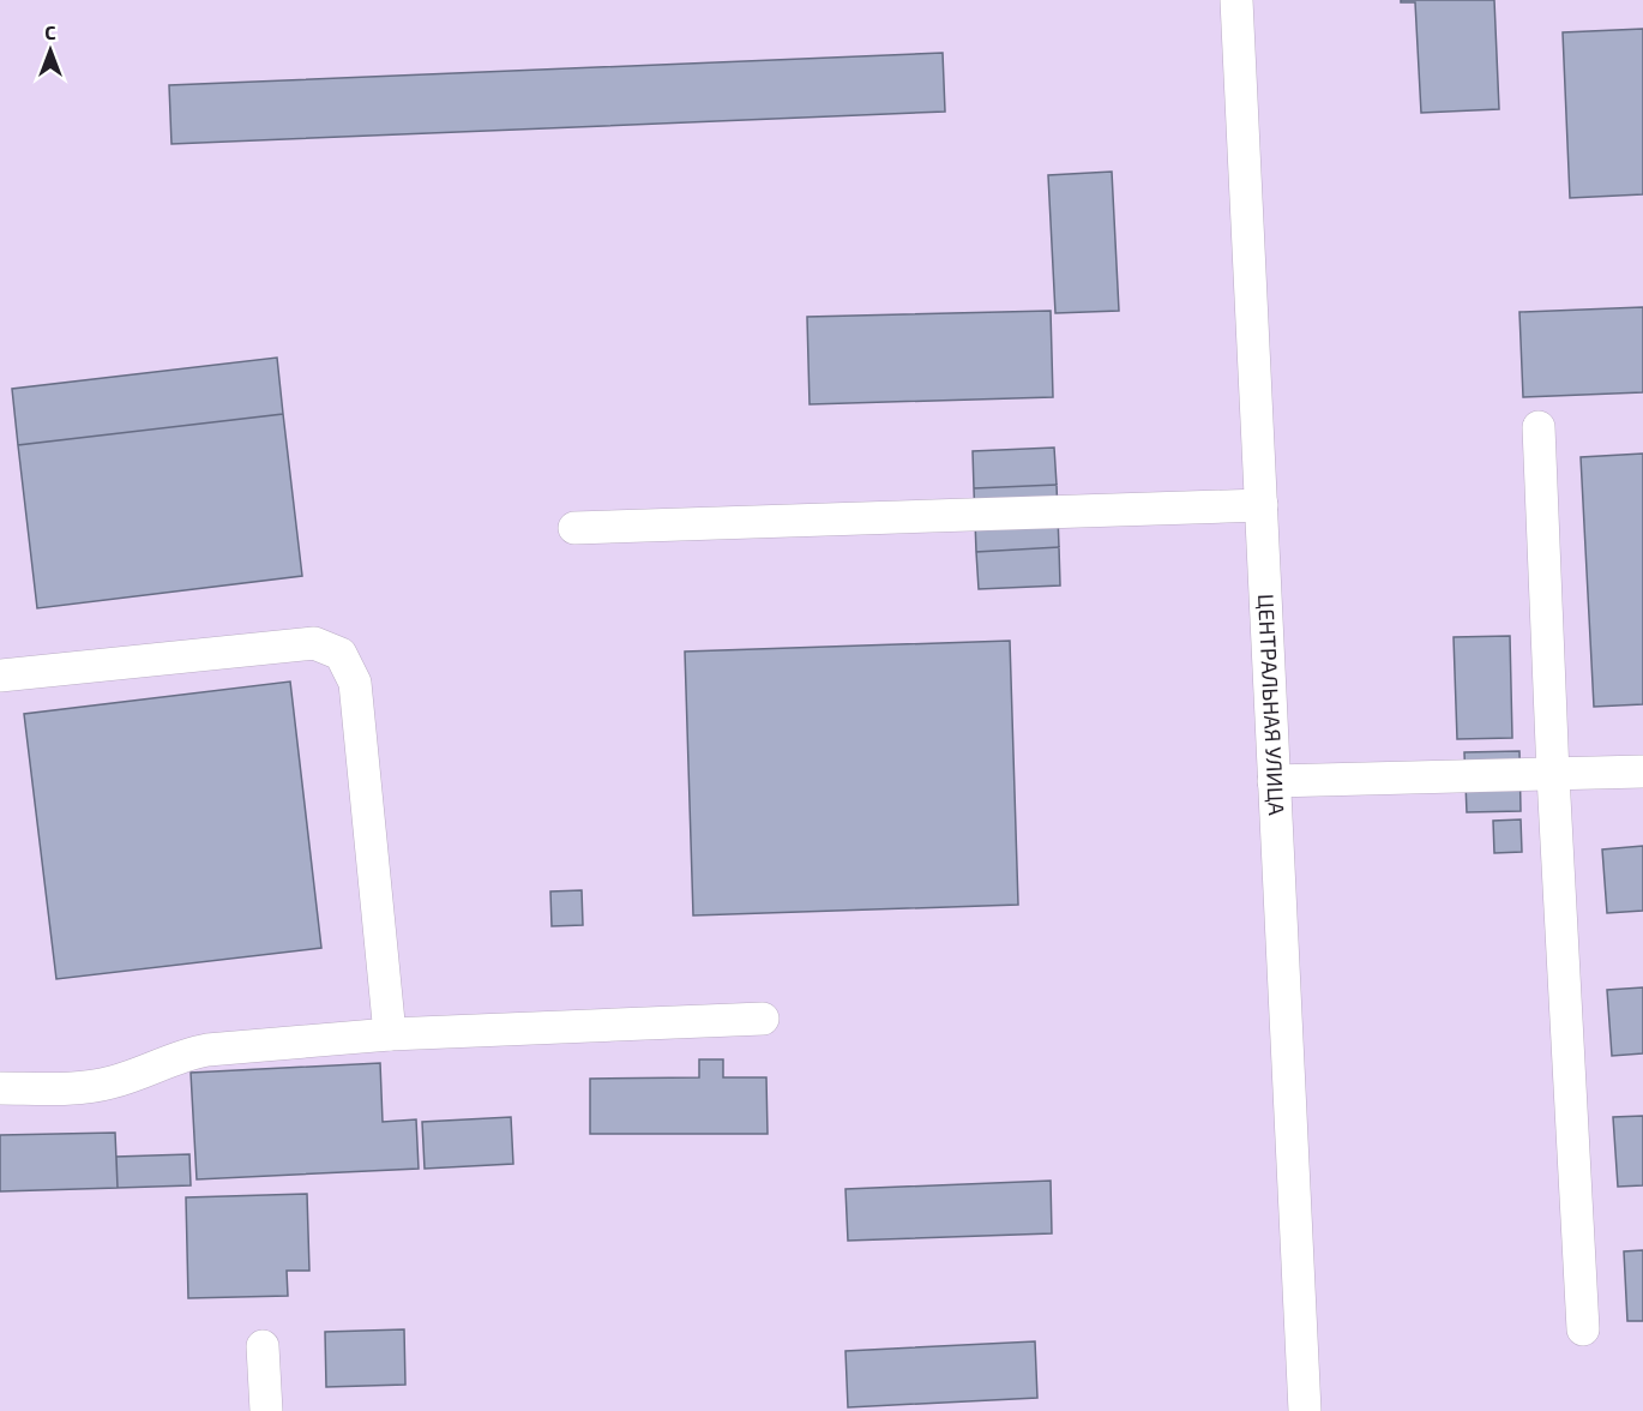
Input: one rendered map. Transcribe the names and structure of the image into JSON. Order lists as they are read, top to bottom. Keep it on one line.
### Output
{"streets":{"street":["ЦЕНТРАЛЬНАЯ УЛИЦА"]},"north":"top"}
